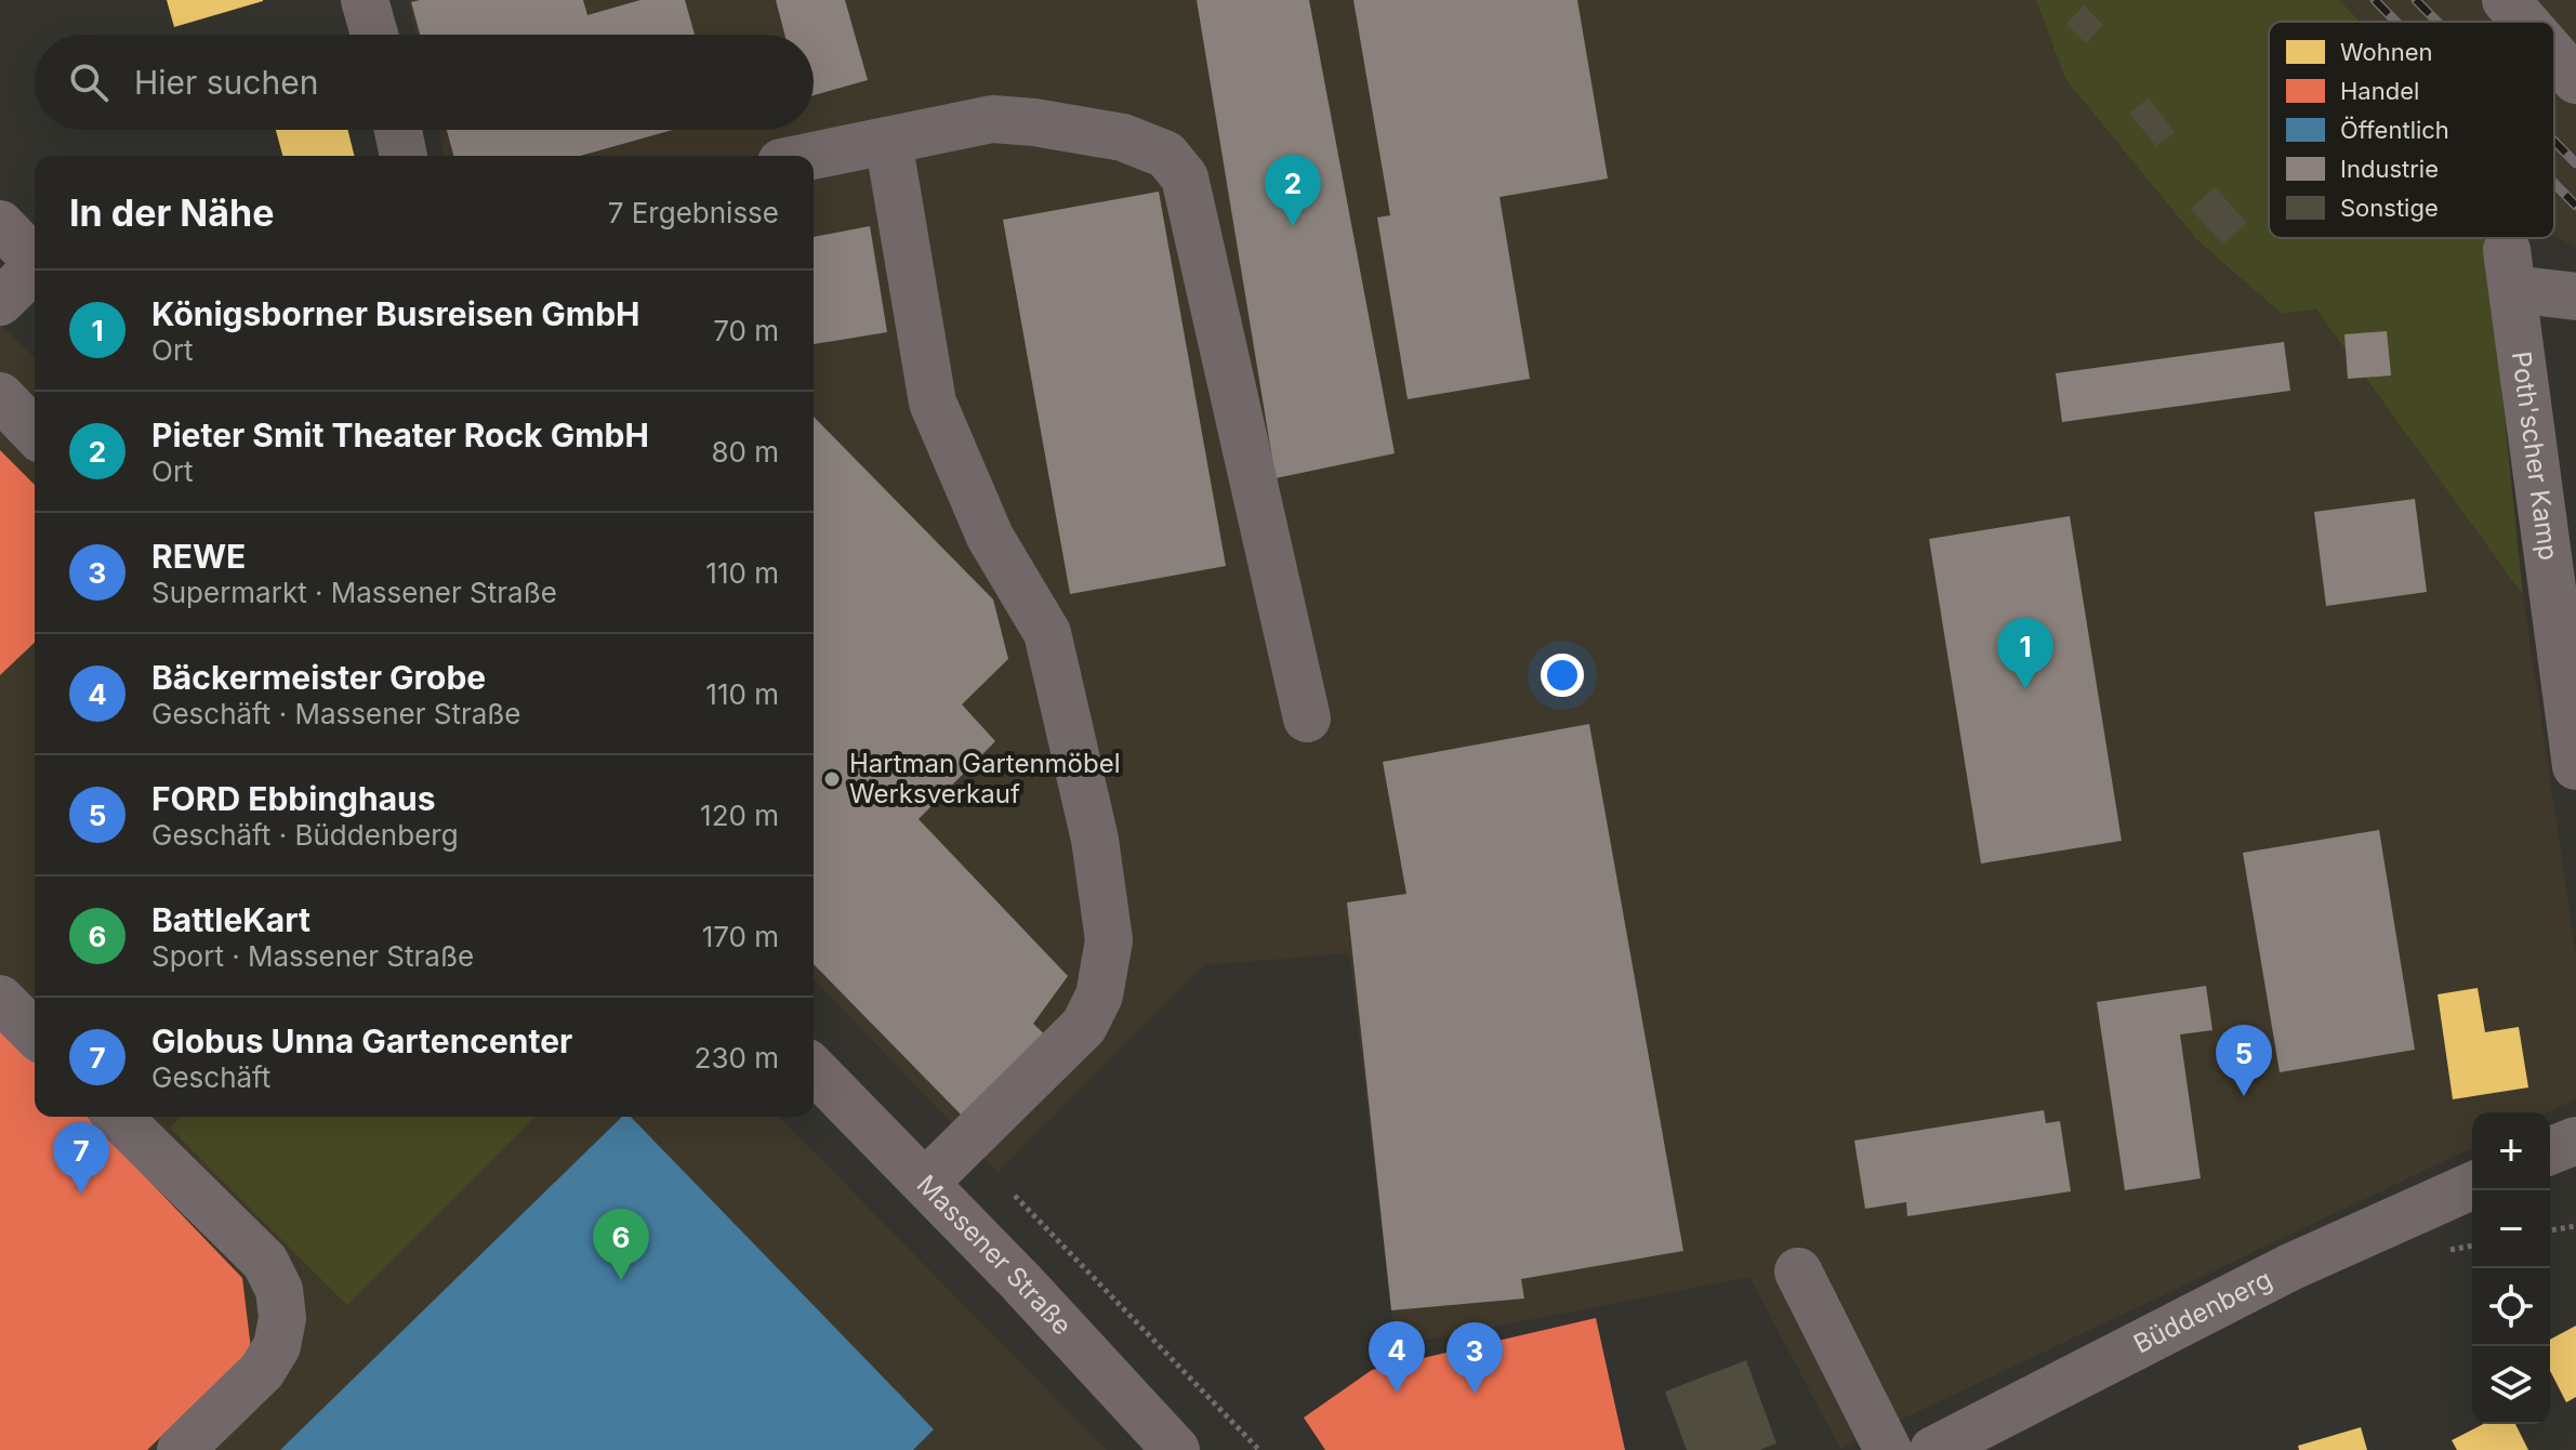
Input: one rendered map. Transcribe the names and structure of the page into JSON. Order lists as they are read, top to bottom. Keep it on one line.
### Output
{"streets":{"main road":["Massener Straße"],"street":["Poth'scher Kamp","Büddenberg"]},"places":["Hartman Gartenmöbel Werksverkauf"],"legend":["Wohnen","Handel","Öffentlich","Industrie","Sonstige"],"page":{"search":"Hier suchen","pins":["2","1","5","7","6","4","3"],"heading":["In der Nähe","7 Ergebnisse"],"list":[{"mark":"1","name":"Königsborner Busreisen GmbH","note":"Ort","value":"70 m"},{"mark":"2","name":"Pieter Smit Theater Rock GmbH","note":"Ort","value":"80 m"},{"mark":"3","name":"REWE","note":"Supermarkt · Massener Straße","value":"110 m"},{"mark":"4","name":"Bäckermeister Grobe","note":"Geschäft · Massener Straße","value":"110 m"},{"mark":"5","name":"FORD Ebbinghaus","note":"Geschäft · Büddenberg","value":"120 m"},{"mark":"6","name":"BattleKart","note":"Sport · Massener Straße","value":"170 m"},{"mark":"7","name":"Globus Unna Gartencenter","note":"Geschäft","value":"230 m"}],"map_buttons":["+","−"]}}
